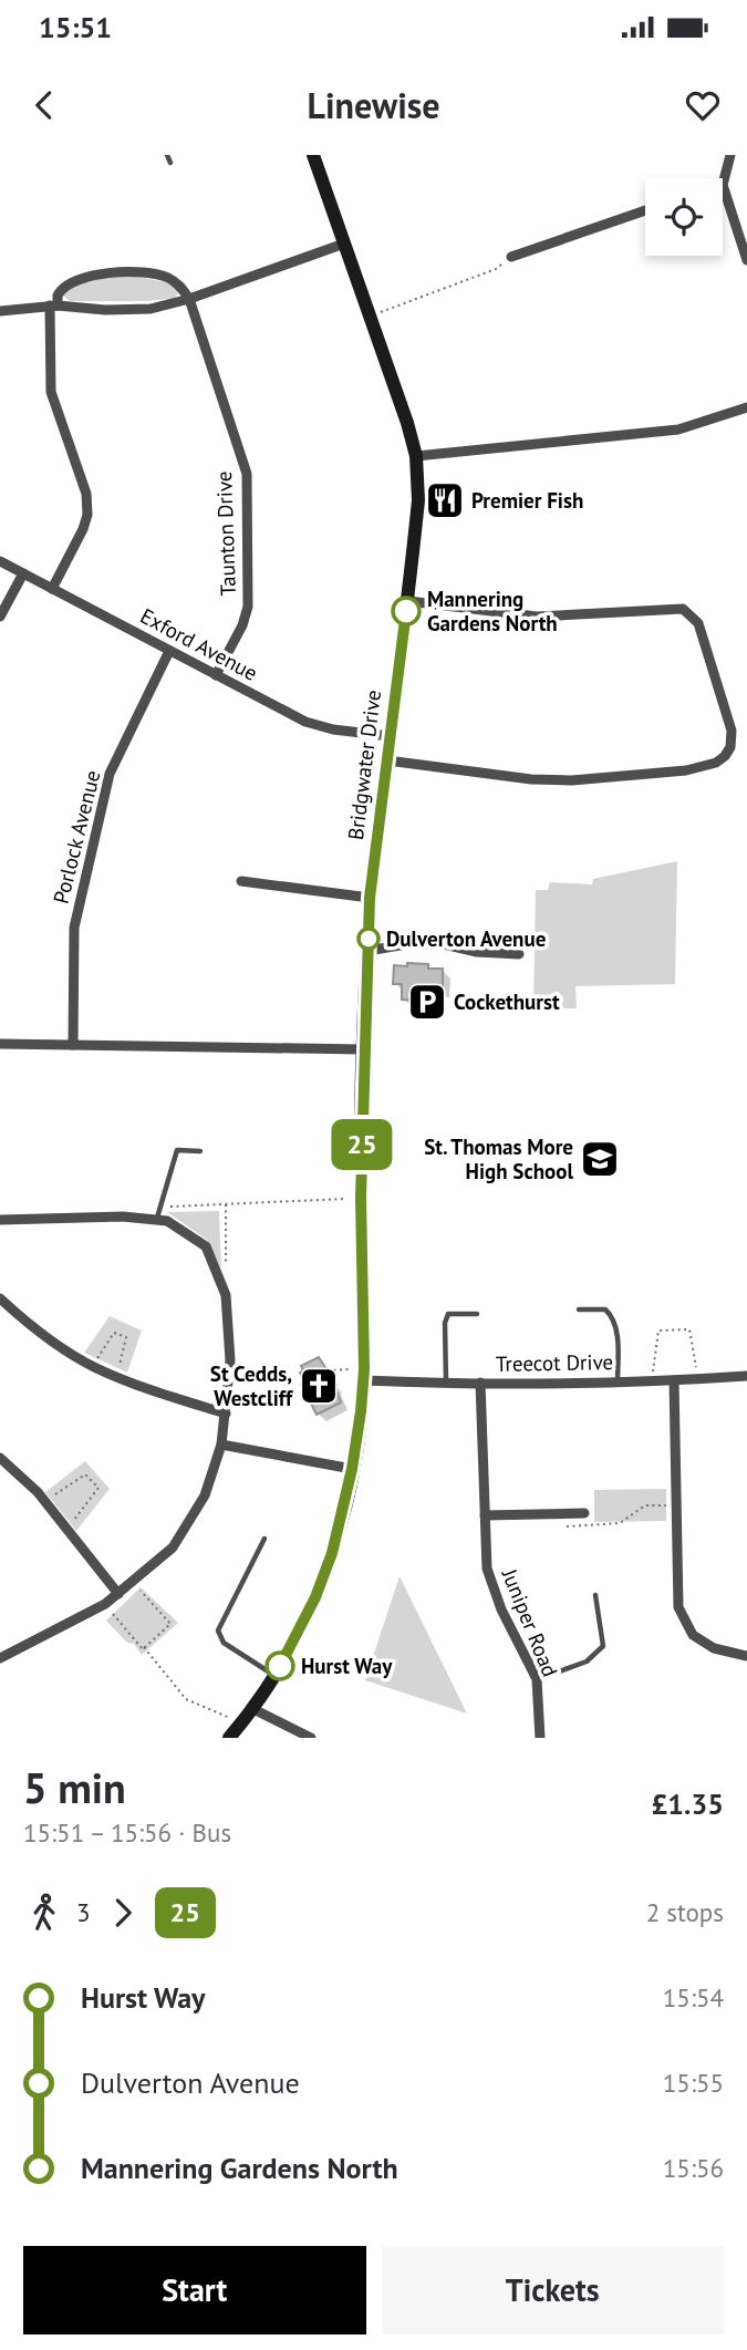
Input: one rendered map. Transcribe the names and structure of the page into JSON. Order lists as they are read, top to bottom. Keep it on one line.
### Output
{"streets":{"street":["Taunton Drive","Exford Avenue","Bridgwater Drive","Porlock Avenue","Treecot Drive","Juniper Road"]},"crossings":[["Taunton Drive","Exford Avenue"],["Exford Avenue","Bridgwater Drive"],["Exford Avenue","Porlock Avenue"],["Bridgwater Drive","Treecot Drive"],["Treecot Drive","Juniper Road"]],"places":{"restaurant":["Premier Fish"],"other":["Mannering Gardens North","Dulverton Avenue","Hurst Way"],"parking":["Cockethurst"],"school or university":["St. Thomas More High School"],"church":["St Cedds, Westcliff"]},"lines":["bus line 25"],"page":{"status":"15:51","header":"Linewise","on_map":"25","heading":["5 min","15:51 – 15:56 · Bus","£1.35"],"legs":["3","25","2 stops"],"list":[{"name":"Hurst Way","value":"15:54"},{"name":"Dulverton Avenue","value":"15:55"},{"name":"Mannering Gardens North","value":"15:56"}],"buttons":["Start","Tickets"]}}
